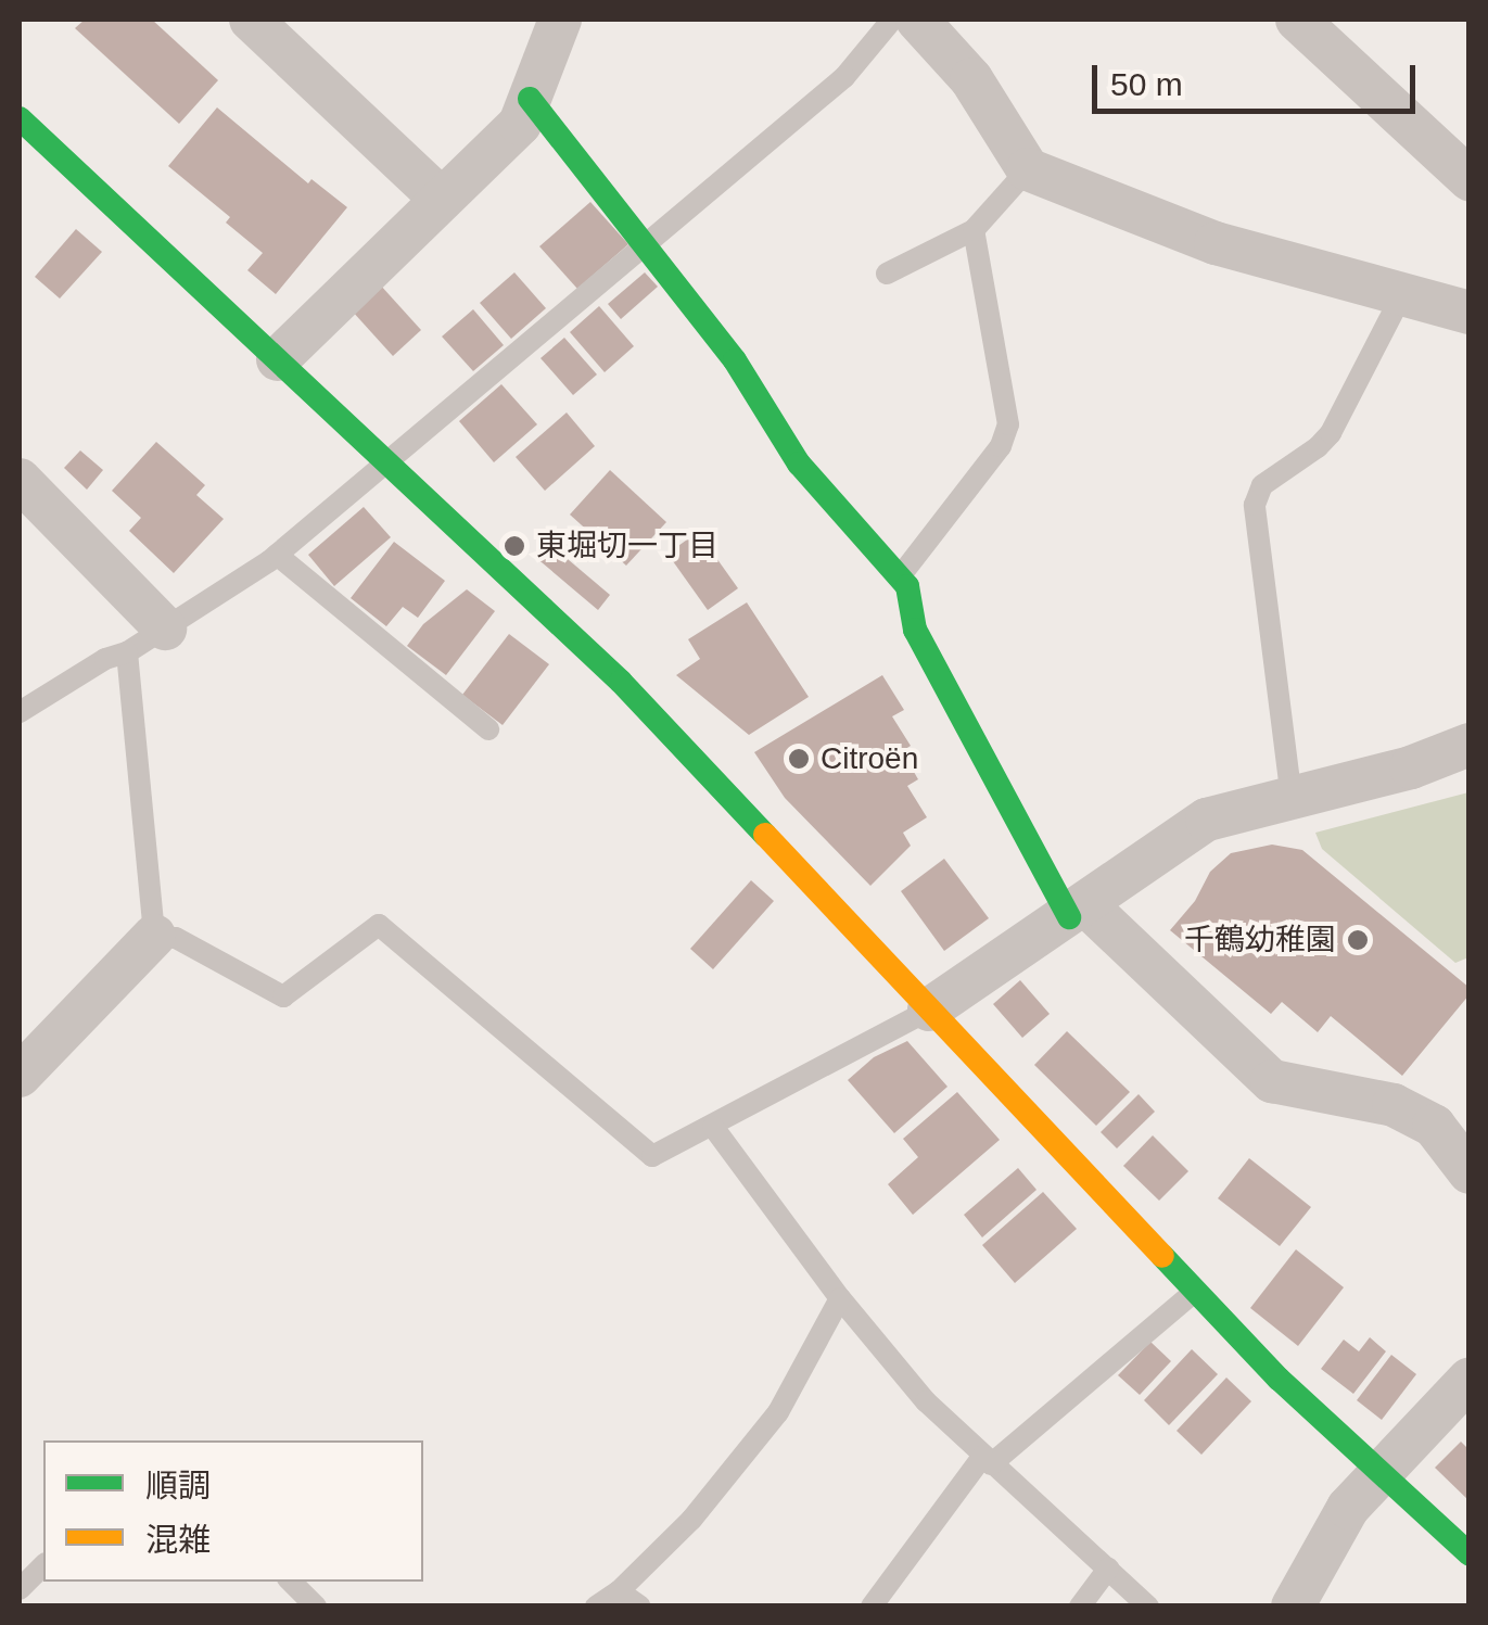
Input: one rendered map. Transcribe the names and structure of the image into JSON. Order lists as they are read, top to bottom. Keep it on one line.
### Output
{"places":["東堀切一丁目","Citroën","千鶴幼稚園"],"legend":["順調","混雑"],"scale_bar":"50 m"}
